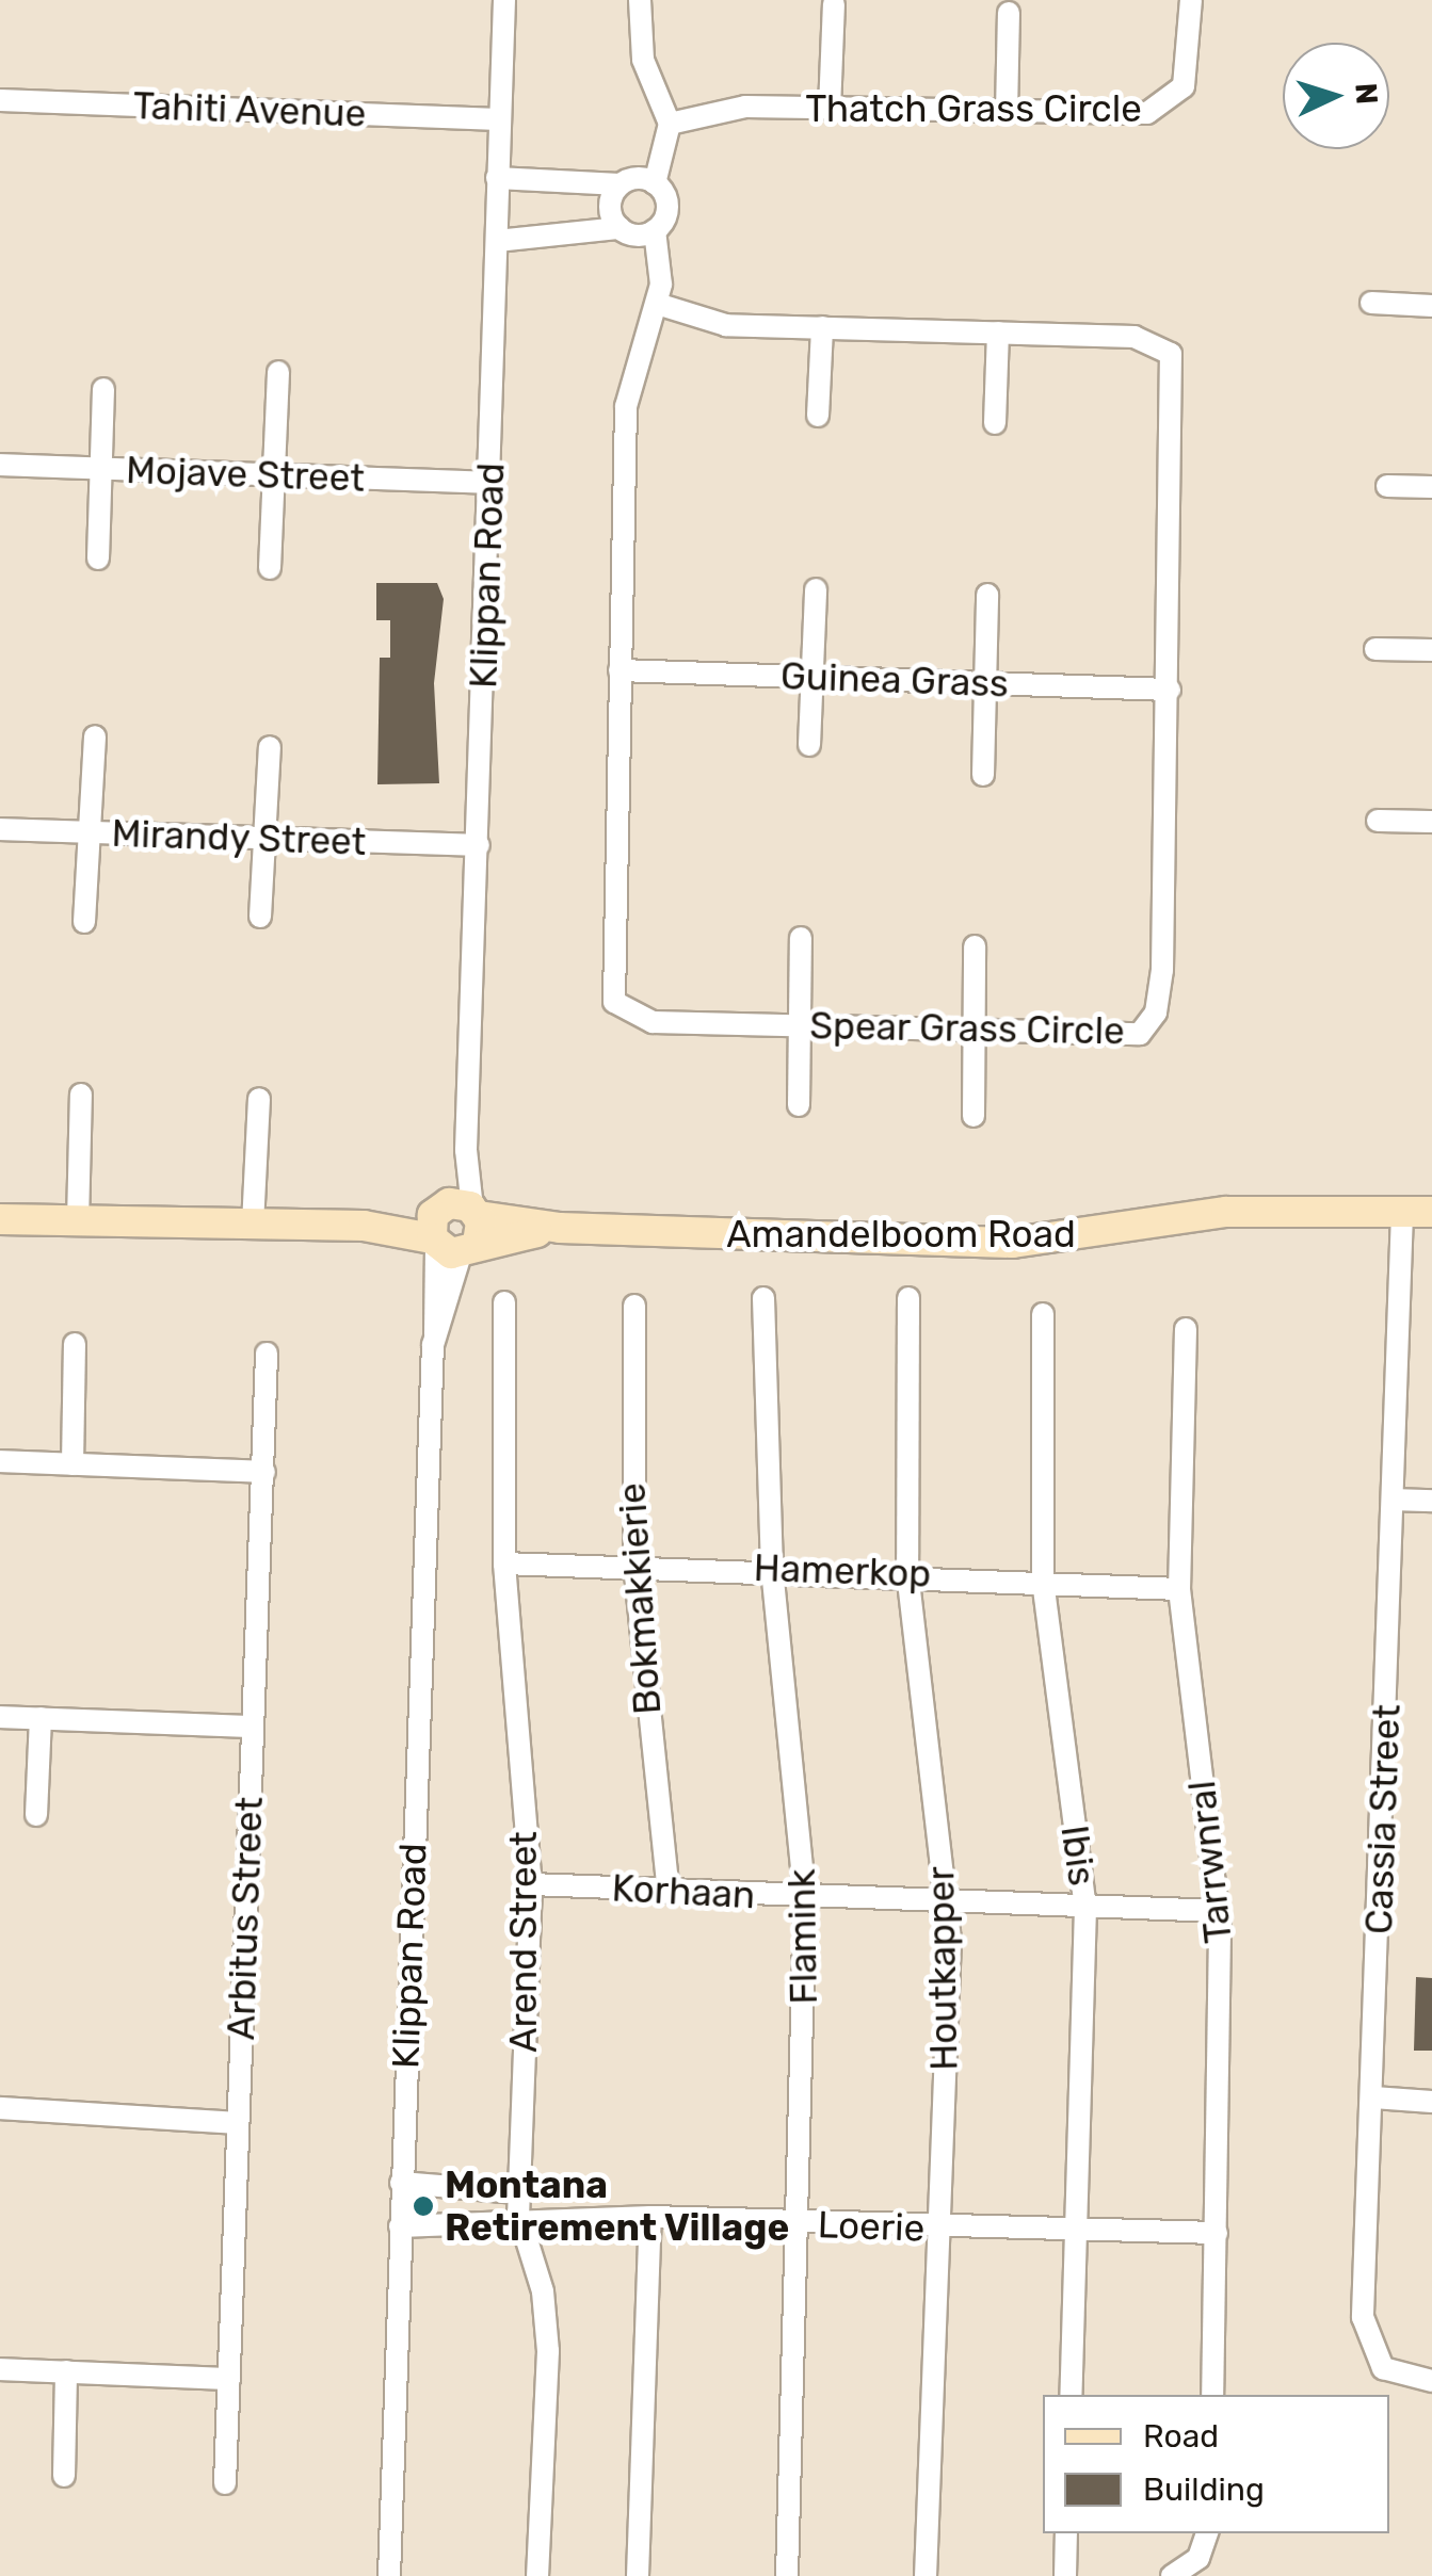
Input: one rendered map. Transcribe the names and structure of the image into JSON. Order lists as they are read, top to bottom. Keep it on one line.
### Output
{"streets":{"street":["Thatch Grass Circle","Tahiti Avenue","Mojave Street","Klippan Road","Guinea Grass","Mirandy Street","Spear Grass Circle","Amandelboom Road","Hamerkop","Bokmakkierie","Cassia Street","Ibis","Tarrwnral","Korhaan","Arbitus Street","Flamink","Arend Street","Houtkapper","Loerie"]},"crossings":[["Tahiti Avenue","Klippan Road"],["Mojave Street","Klippan Road"],["Klippan Road","Mirandy Street"],["Klippan Road","Amandelboom Road"],["Klippan Road","Loerie"],["Guinea Grass","Spear Grass Circle"],["Amandelboom Road","Cassia Street"],["Hamerkop","Bokmakkierie"],["Hamerkop","Ibis"],["Hamerkop","Tarrwnral"],["Hamerkop","Flamink"],["Hamerkop","Arend Street"],["Hamerkop","Houtkapper"],["Bokmakkierie","Korhaan"],["Ibis","Korhaan"],["Ibis","Loerie"],["Tarrwnral","Korhaan"],["Tarrwnral","Loerie"],["Korhaan","Flamink"],["Korhaan","Arend Street"],["Korhaan","Houtkapper"],["Flamink","Loerie"],["Arend Street","Loerie"],["Houtkapper","Loerie"]],"places":["Montana Retirement Village"],"legend":["Road","Building"],"north":"right"}
